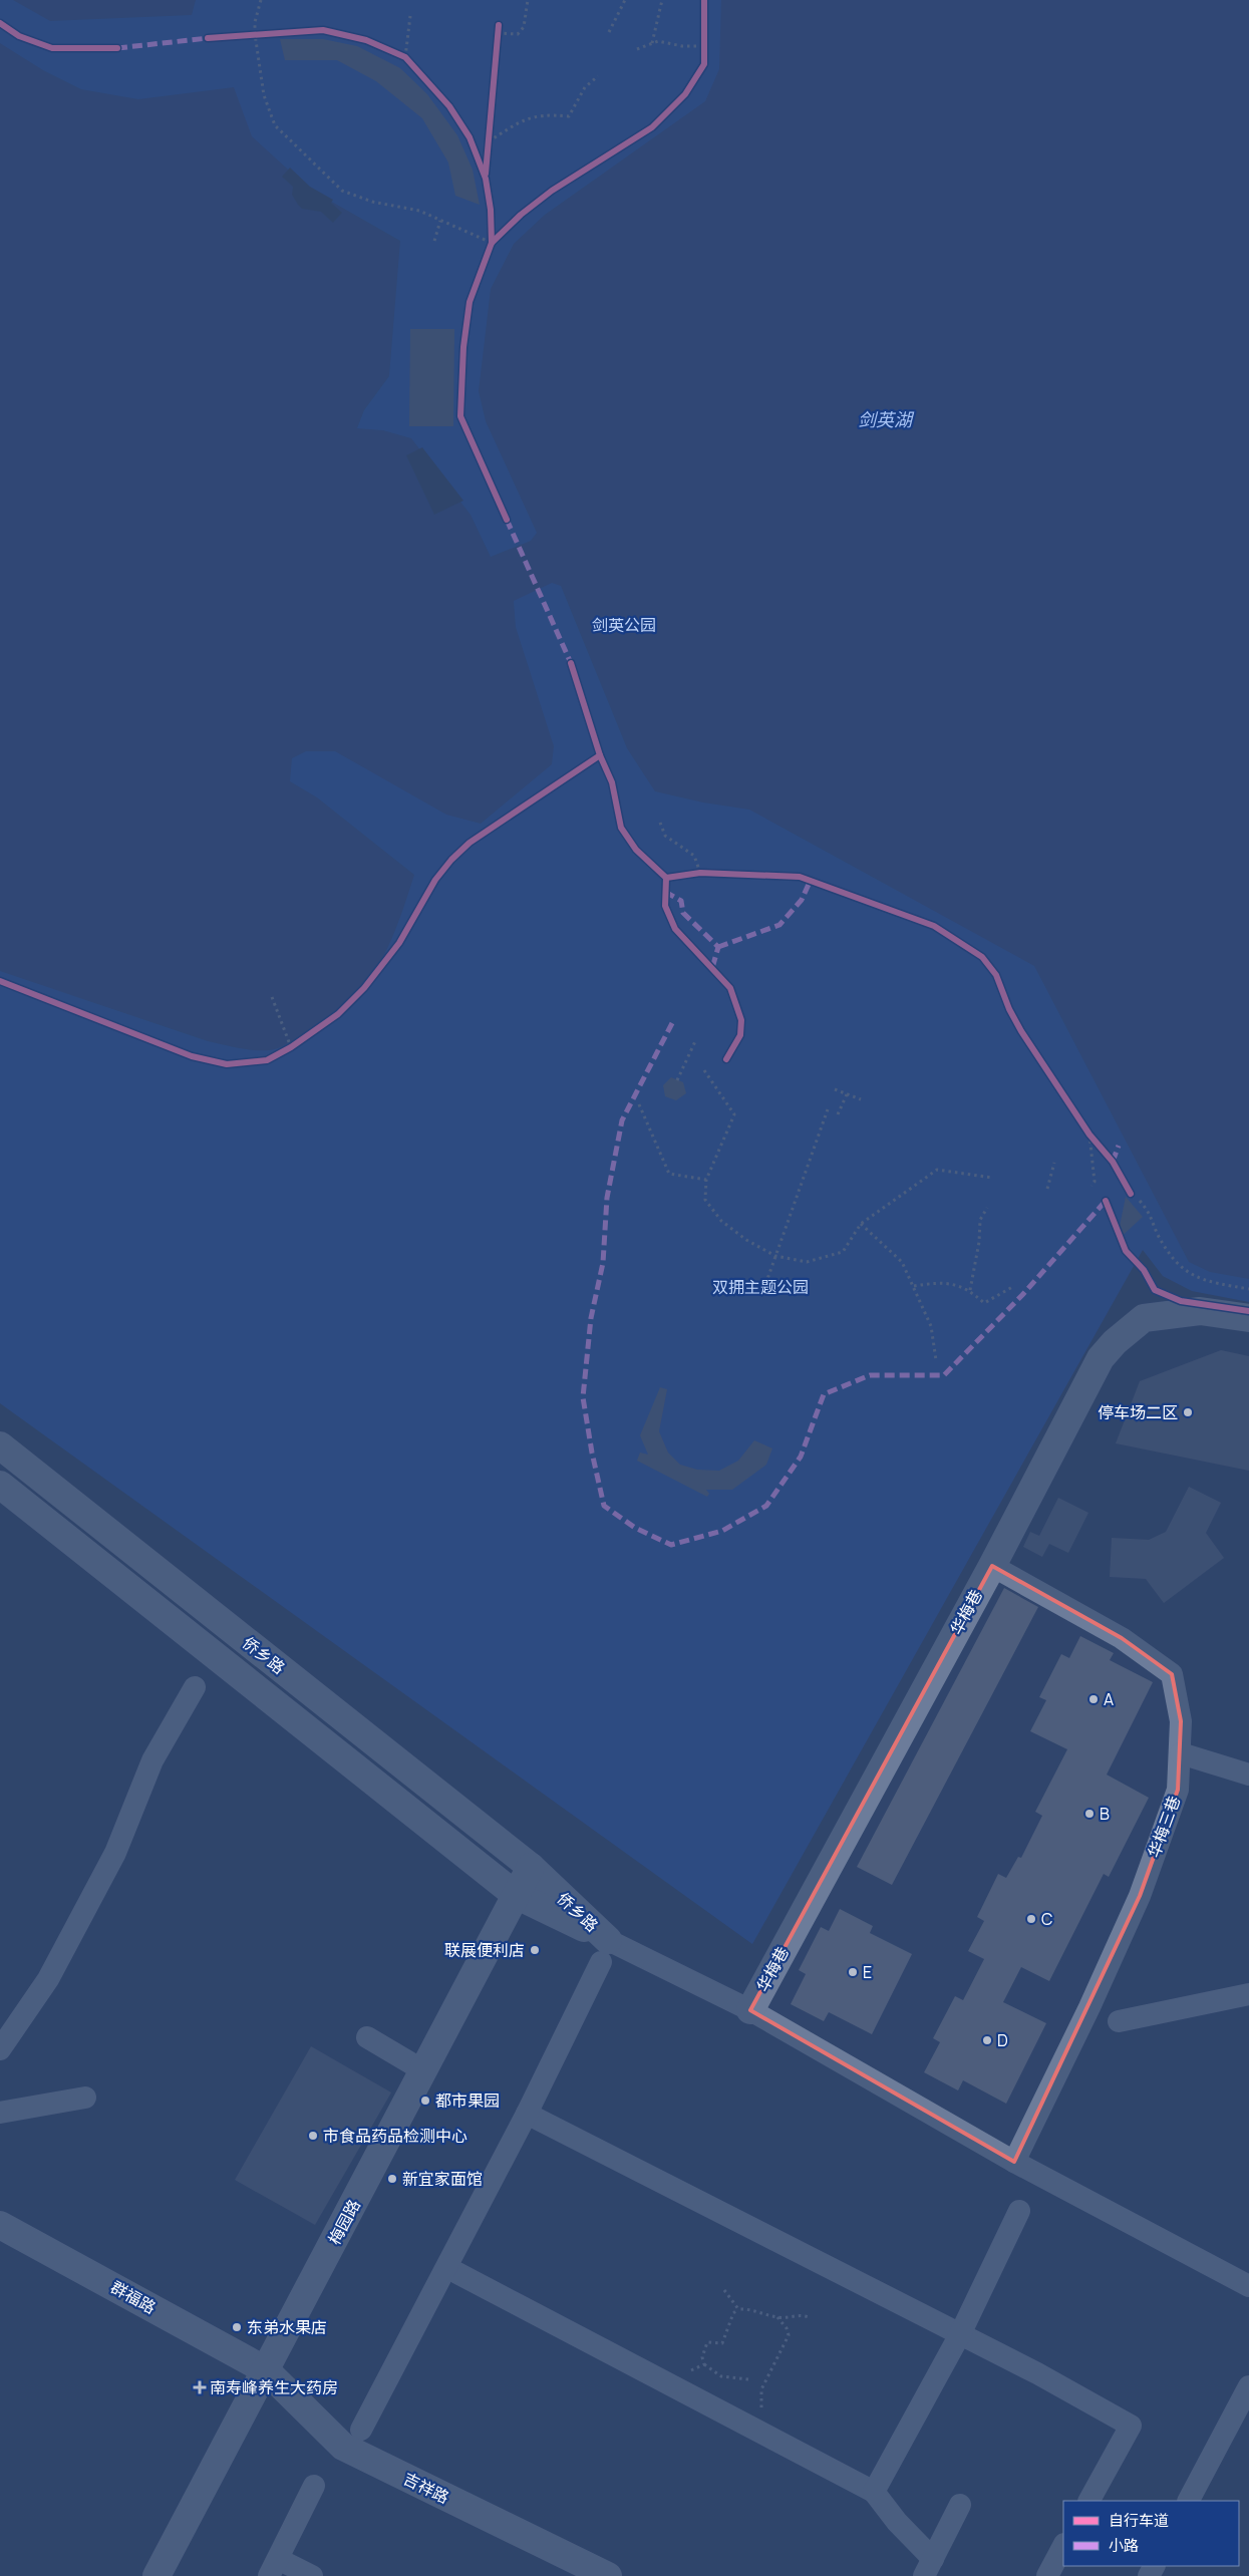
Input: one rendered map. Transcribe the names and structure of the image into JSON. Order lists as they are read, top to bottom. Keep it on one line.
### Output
{"streets":{"street":["华梅巷","侨乡路","华梅三巷","梅园路","群福路","吉祥路"]},"crossings":[["华梅巷","华梅三巷"],["侨乡路","梅园路"],["梅园路","群福路"],["梅园路","吉祥路"],["群福路","吉祥路"]],"water":["剑英湖"],"parks":["剑英公园","双拥主题公园"],"places":{"other":["停车场二区","A","B","C","联展便利店","E","D","都市果园","市食品药品检测中心","新宜家面馆","东弟水果店"],"health":["南寿峰养生大药房"]},"legend":["自行车道","小路"]}
